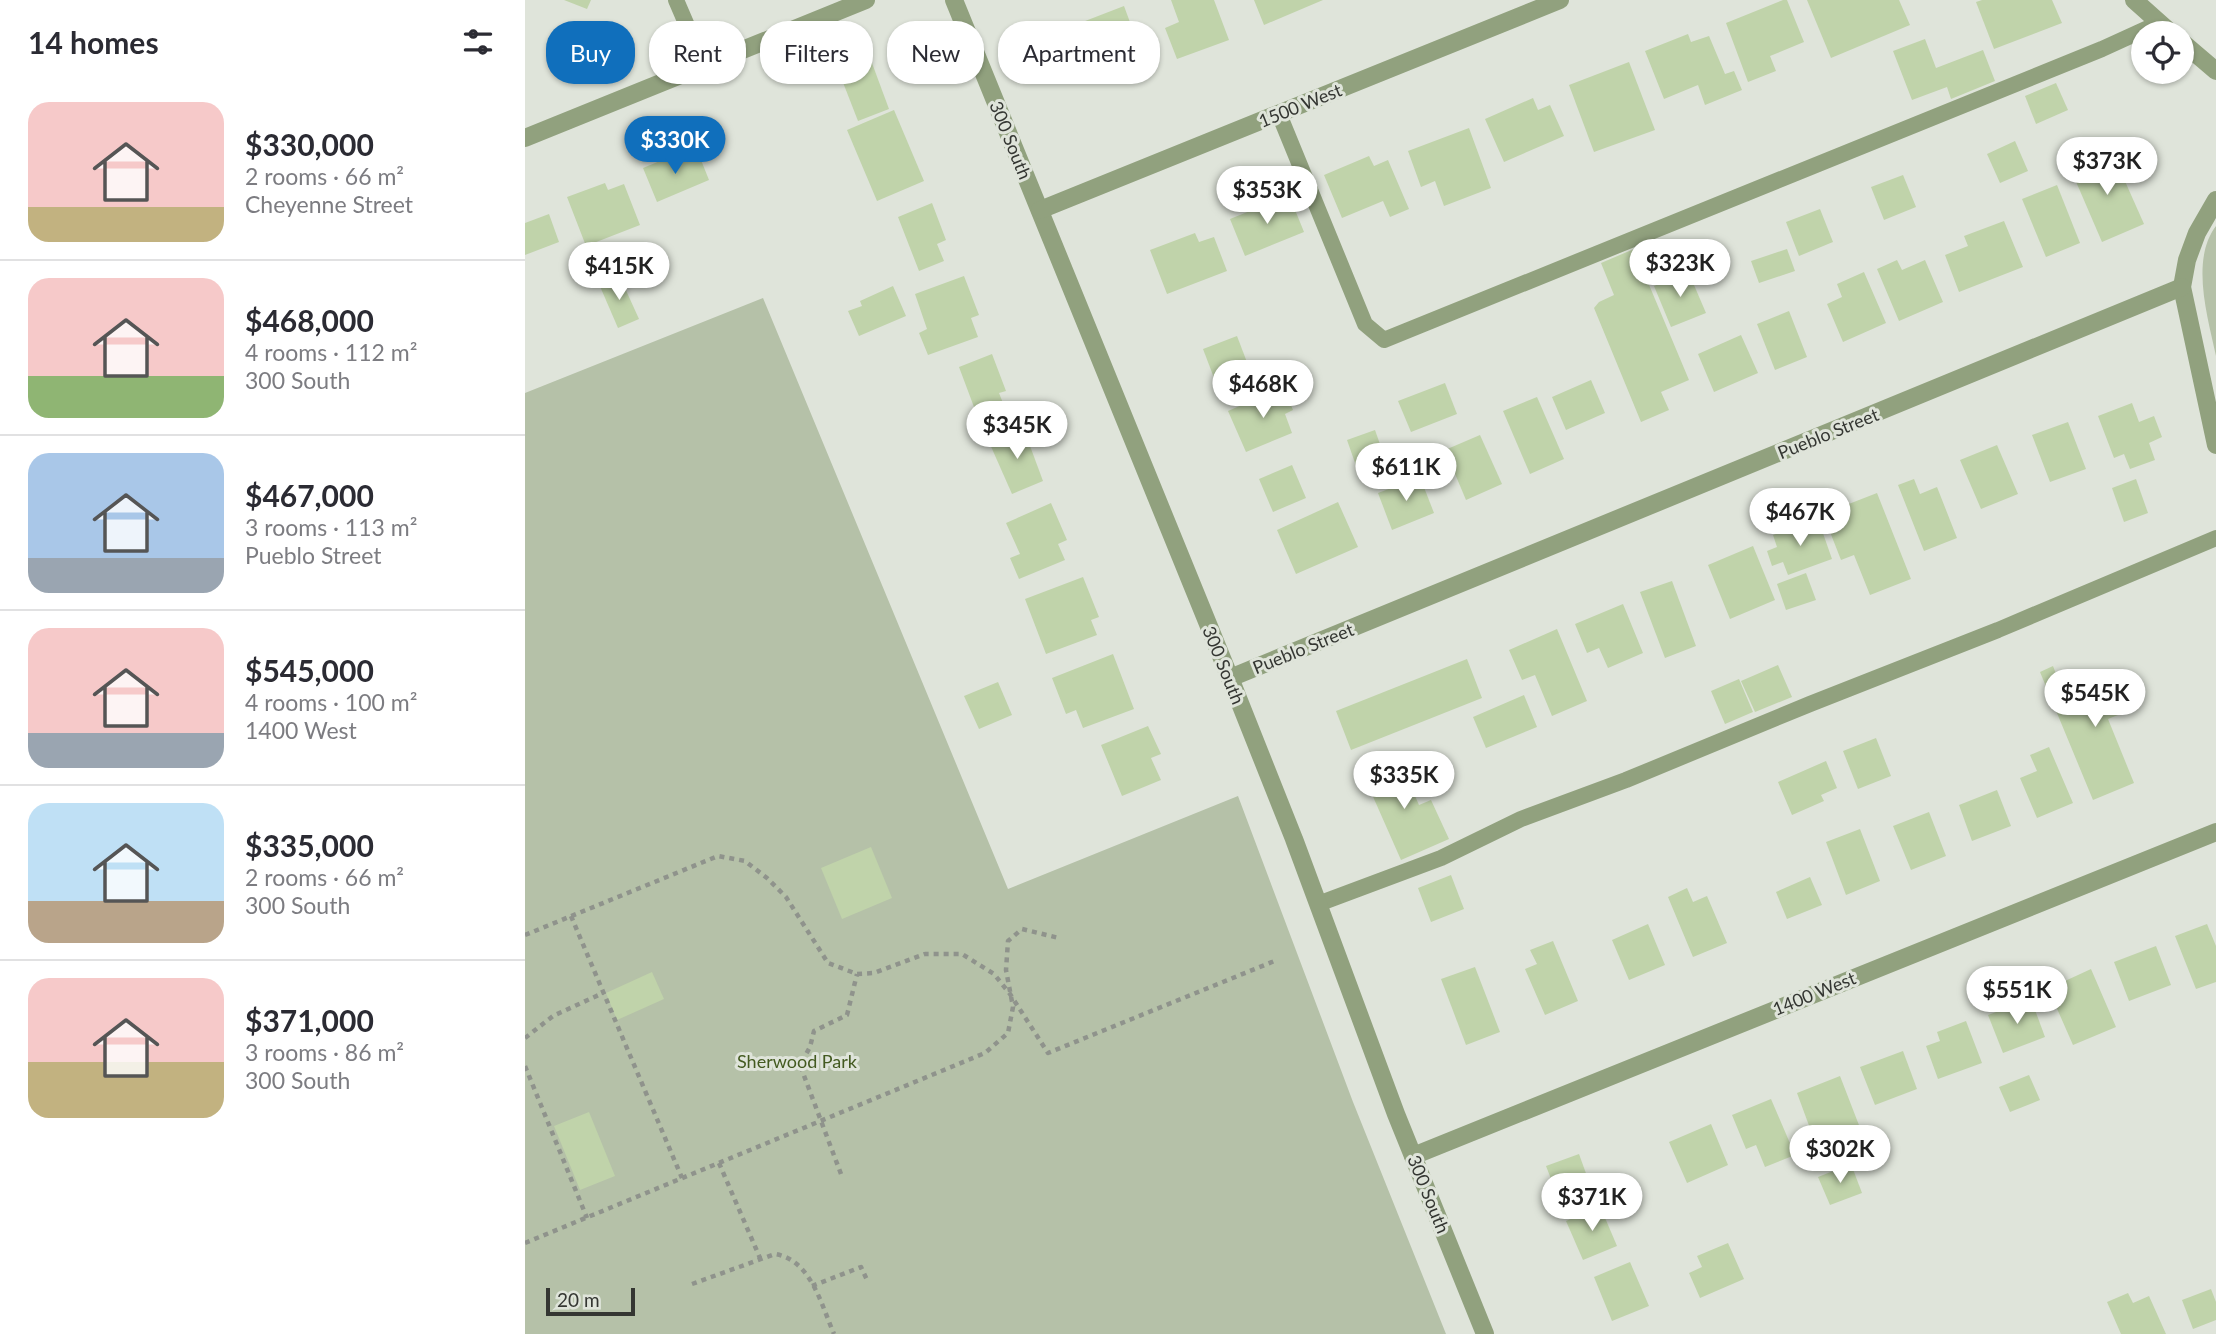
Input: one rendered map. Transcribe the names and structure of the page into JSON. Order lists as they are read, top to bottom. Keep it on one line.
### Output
{"streets":{"street":["1500 West","300 South","Pueblo Street","1400 West"]},"crossings":[["1500 West","300 South"],["300 South","Pueblo Street"],["300 South","1400 West"]],"parks":["Sherwood Park"],"scale_bar":"20 m","page":{"heading":"14 homes","chip":["Buy","Rent","Filters","New","Apartment"],"list":[{"name":"$330,000","note":"2 rooms · 66 m² · Cheyenne Street"},{"name":"$468,000","note":"4 rooms · 112 m² · 300 South"},{"name":"$467,000","note":"3 rooms · 113 m² · Pueblo Street"},{"name":"$545,000","note":"4 rooms · 100 m² · 1400 West"},{"name":"$335,000","note":"2 rooms · 66 m² · 300 South"},{"name":"$371,000","note":"3 rooms · 86 m² · 300 South"}],"price":["$330K","$373K","$353K","$323K","$415K","$468K","$345K","$611K","$467K","$545K","$335K","$551K","$302K","$371K"],"scale":"20 m"}}
